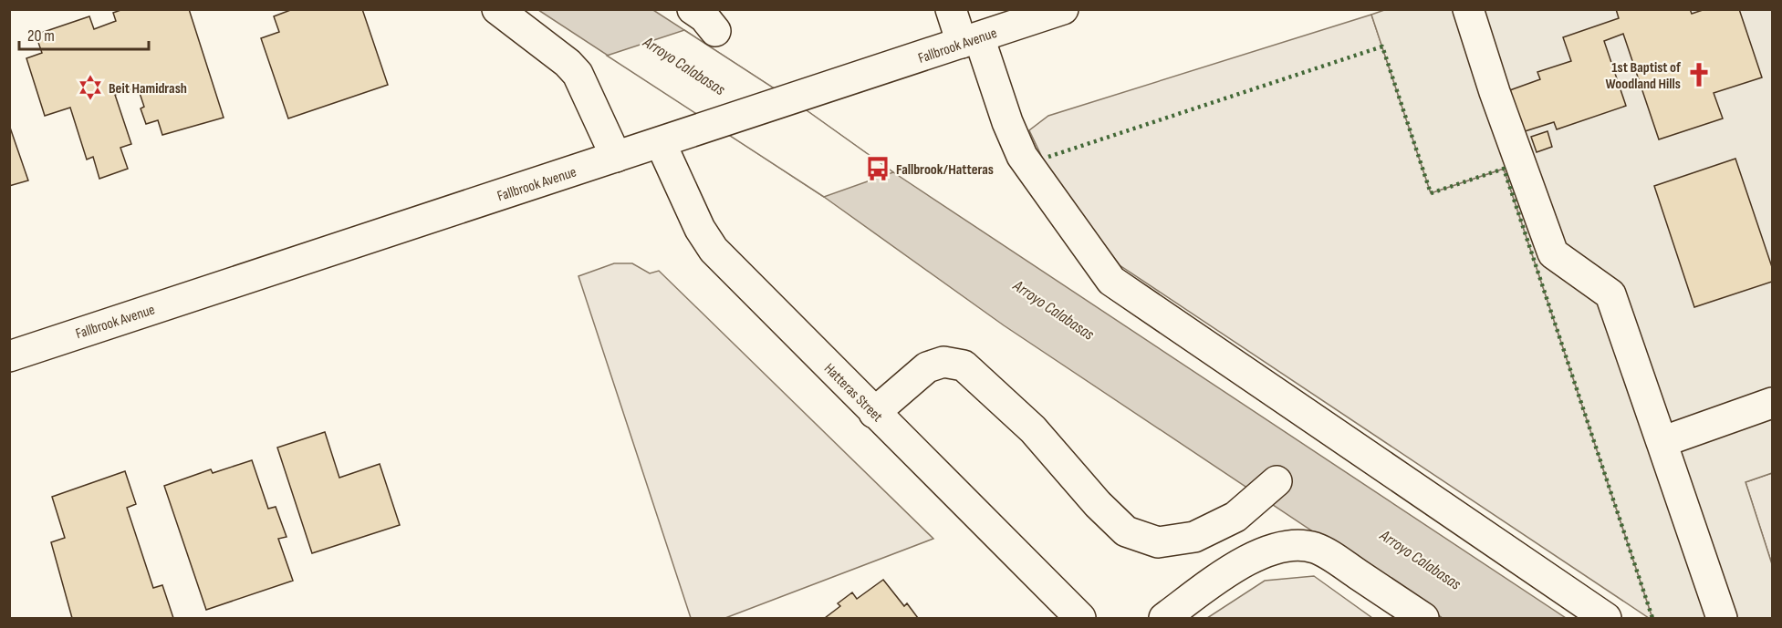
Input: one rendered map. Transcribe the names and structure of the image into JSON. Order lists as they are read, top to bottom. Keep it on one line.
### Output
{"streets":{"main road":["Fallbrook Avenue","Hatteras Street"]},"crossings":[["Fallbrook Avenue","Hatteras Street"]],"water":["Arroyo Calabasas"],"places":{"church":["1st Baptist of Woodland Hills"],"synagogue":["Beit Hamidrash"],"bus stop":["Fallbrook/Hatteras"]},"scale_bar":"20 m"}
